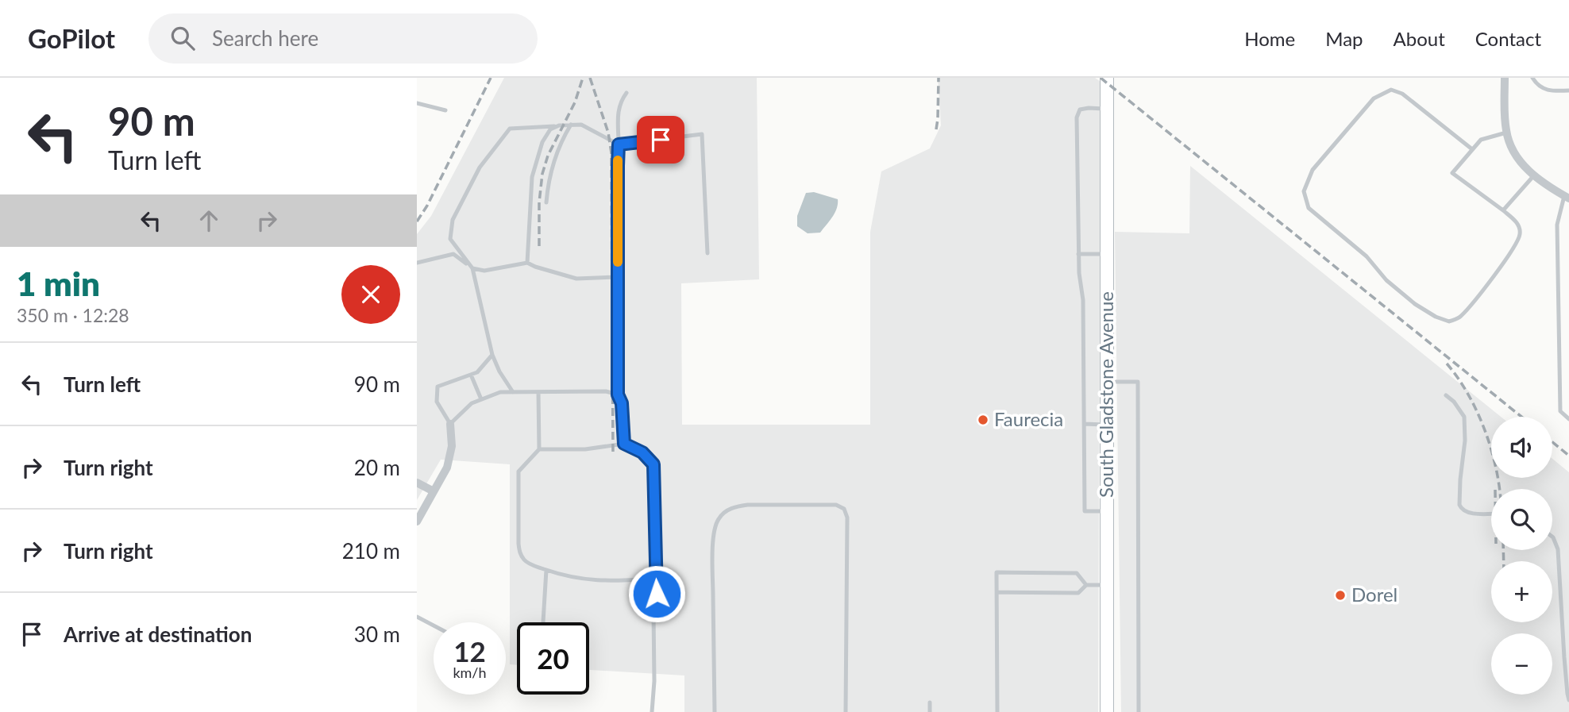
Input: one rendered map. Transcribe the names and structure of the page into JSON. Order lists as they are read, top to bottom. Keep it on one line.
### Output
{"streets":{"street":["South Gladstone Avenue"]},"places":["Faurecia","Dorel"],"page":{"header":"GoPilot","search":"Search here","nav":["Home","Map","About","Contact"],"turn":["90 m","Turn left"],"heading":["1 min","350 m · 12:28"],"list":[{"name":"Turn left","value":"90 m"},{"name":"Turn right","value":"20 m"},{"name":"Turn right","value":"210 m"},{"name":"Arrive at destination","value":"30 m"}],"map_buttons":["+","−"],"speed":"12 km/h","limit":"20"}}
